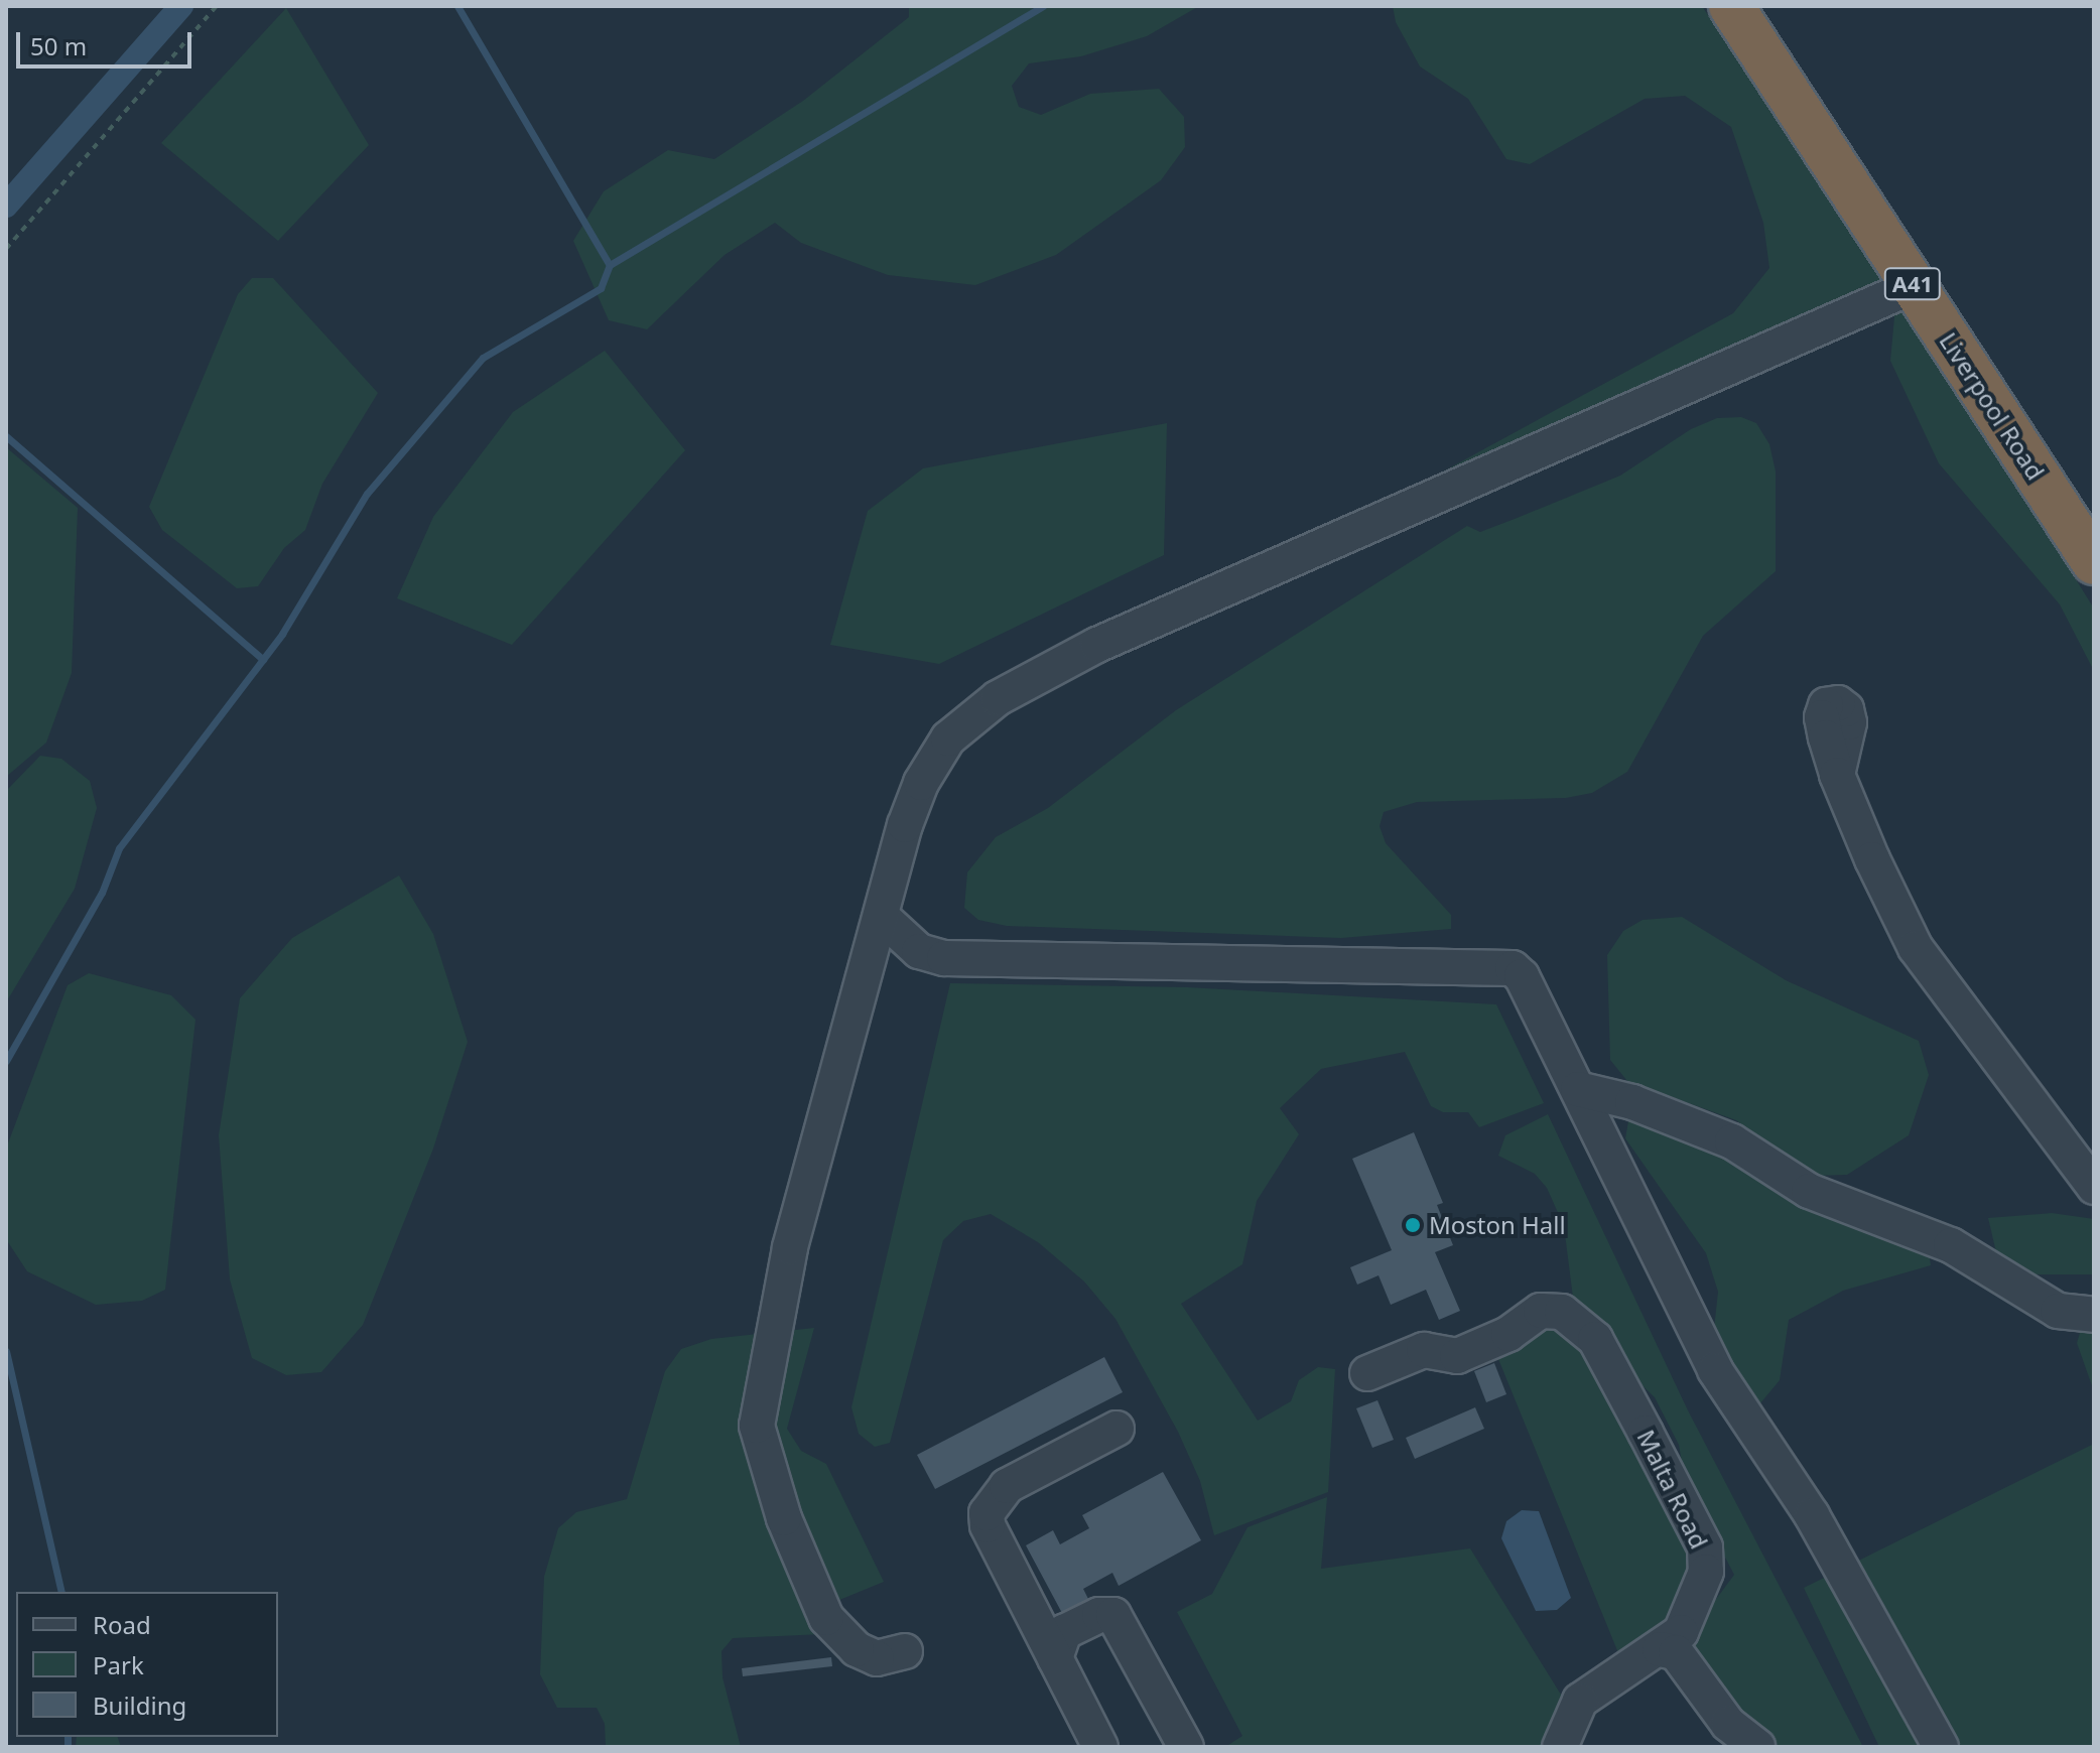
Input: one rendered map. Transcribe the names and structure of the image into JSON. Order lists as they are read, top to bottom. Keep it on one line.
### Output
{"streets":{"highway":["A41","Liverpool Road"],"street":["Malta Road"]},"places":["Moston Hall"],"legend":["Road","Park","Building"],"scale_bar":"50 m"}
